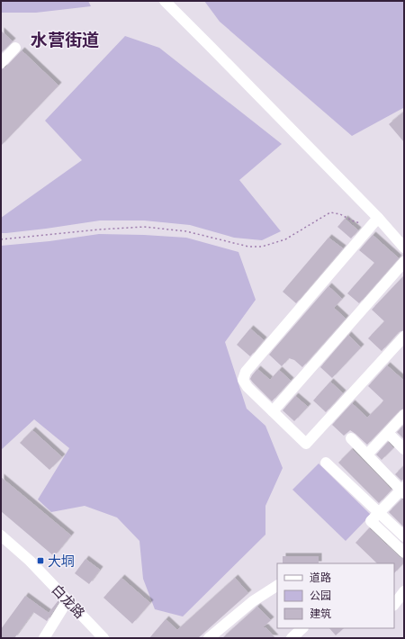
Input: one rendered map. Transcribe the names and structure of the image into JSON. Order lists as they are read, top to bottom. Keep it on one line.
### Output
{"streets":{"street":["白龙路"]},"districts":["水营街道"],"places":{"transit":["大垌"]},"legend":["道路","公园","建筑"]}
